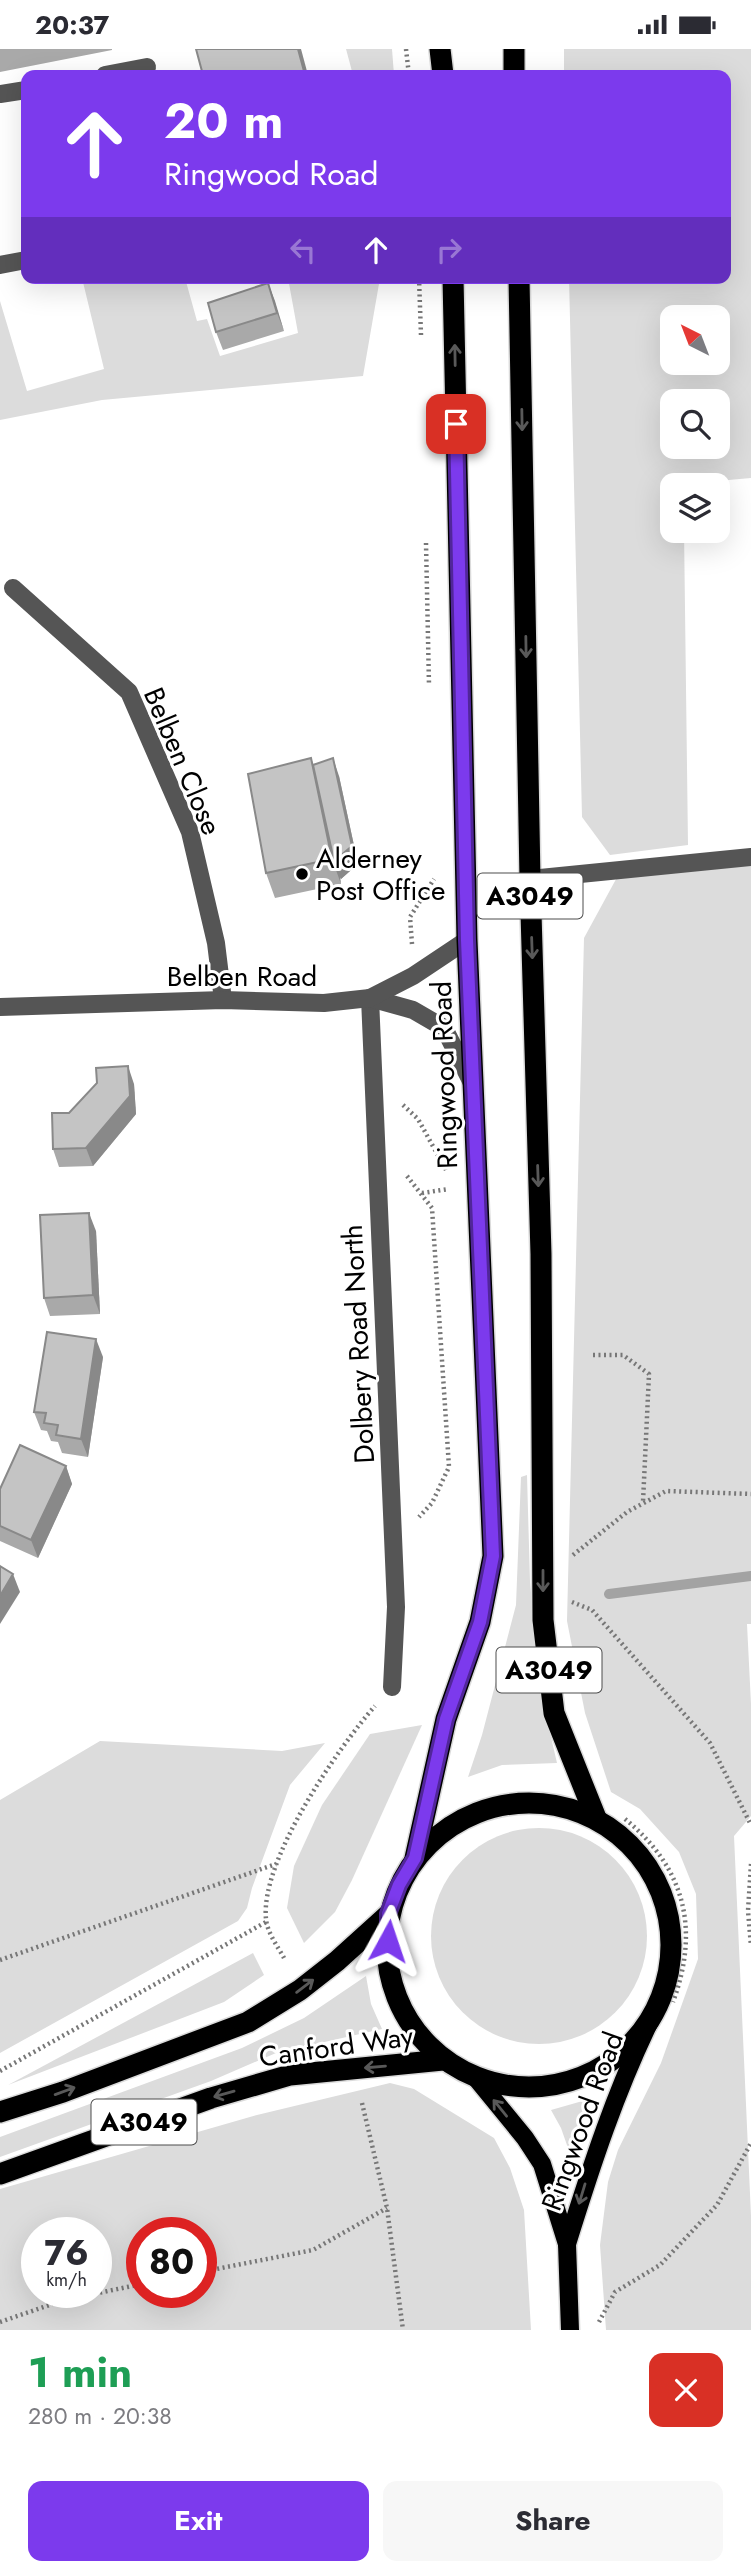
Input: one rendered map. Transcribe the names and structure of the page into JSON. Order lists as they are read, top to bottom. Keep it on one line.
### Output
{"streets":{"highway":["A3049","Ringwood Road","Canford Way"],"street":["Belben Close","Belben Road","Dolbery Road North"]},"crossings":[["Belben Close","Belben Road"],["A3049","Ringwood Road"],["A3049","Canford Way"],["Belben Road","Ringwood Road"],["Belben Road","Dolbery Road North"]],"places":["Alderney Post Office"],"north":"top left","page":{"status":"20:37","turn":["20 m","Ringwood Road"],"speed":"76 km/h","limit":"80","heading":["1 min","280 m · 20:38"],"buttons":["Exit","Share"]}}
